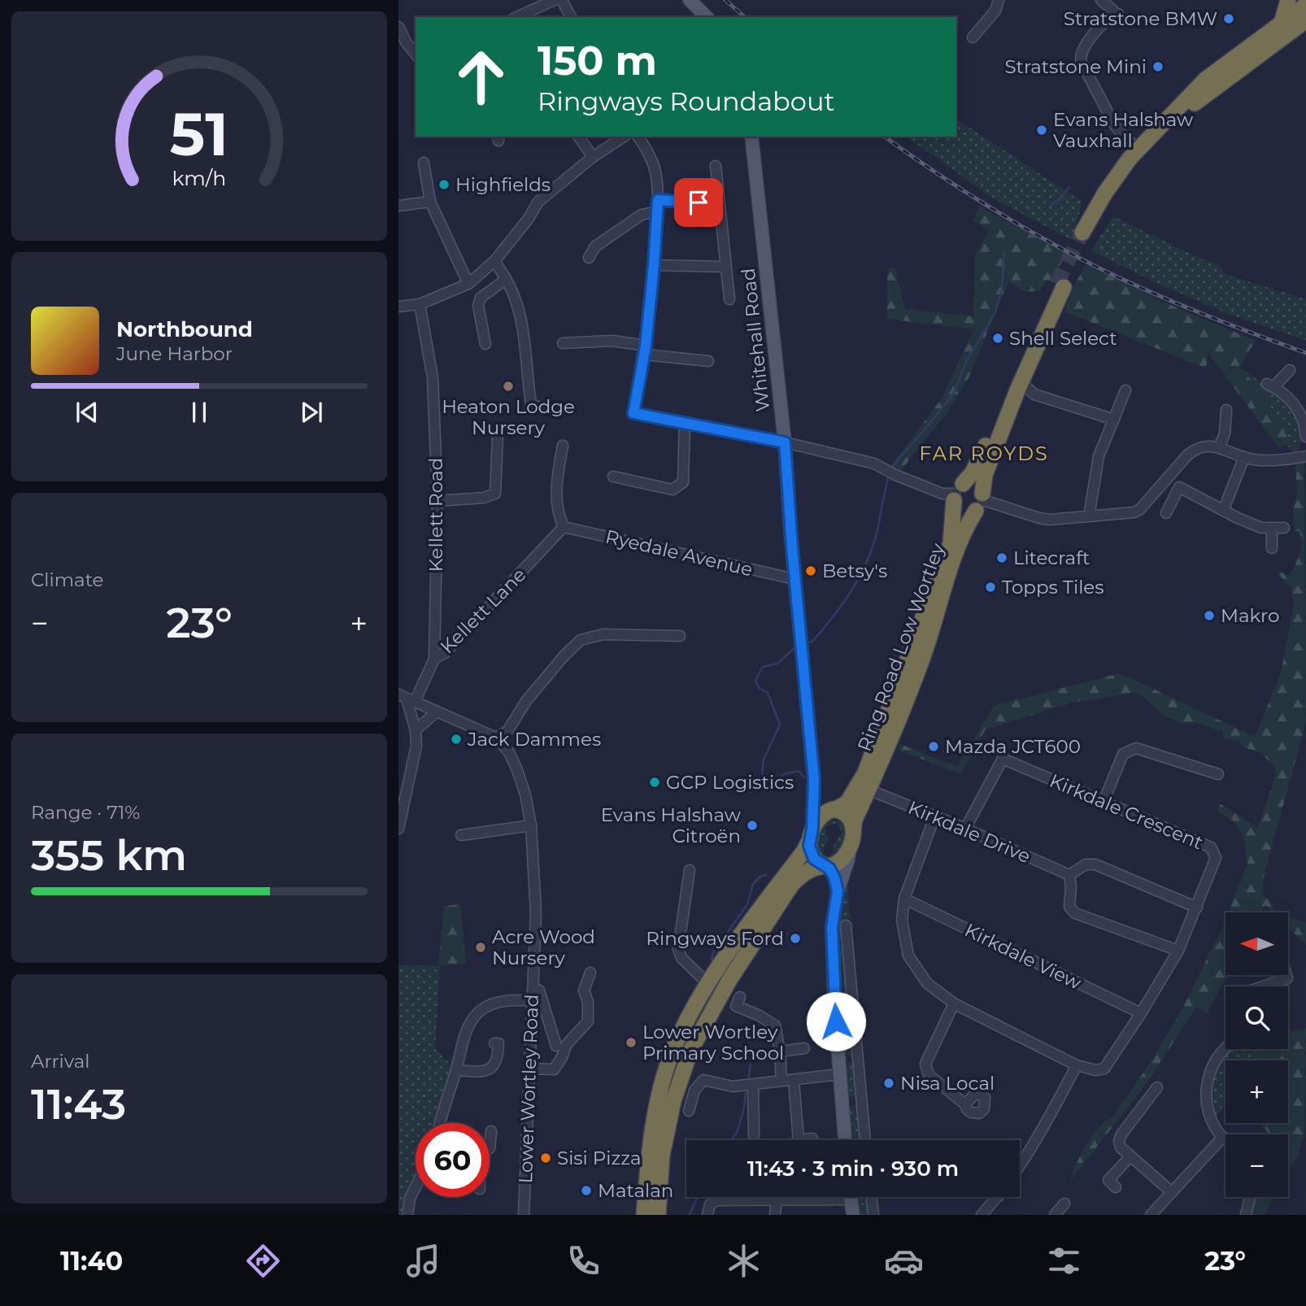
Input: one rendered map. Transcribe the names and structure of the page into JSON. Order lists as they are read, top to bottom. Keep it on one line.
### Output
{"streets":{"highway":["Ring Road Low Wortley"],"main road":["Whitehall Road"],"street":["Kellett Road","Ryedale Avenue","Kellett Lane","Kirkdale Crescent","Kirkdale Drive","Kirkdale View","Lower Wortley Road"]},"crossings":[["Whitehall Road","Ryedale Avenue"],["Whitehall Road","Ring Road Low Wortley"],["Kellett Road","Kellett Lane"],["Ryedale Avenue","Kellett Lane"],["Ring Road Low Wortley","Kirkdale Drive"],["Kirkdale Crescent","Kirkdale Drive"],["Kirkdale Crescent","Kirkdale View"]],"districts":["FAR ROYDS"],"places":["Stratstone BMW","Stratstone Mini","Evans Halshaw Vauxhall","Highfields","Shell Select","Heaton Lodge Nursery","Litecraft","Betsy's","Topps Tiles","Makro","Jack Dammes","Mazda JCT600","GCP Logistics","Evans Halshaw Citroën","Ringways Ford","Acre Wood Nursery","Lower Wortley Primary School","Nisa Local","Sisi Pizza","Matalan"],"north":"left","page":{"turn":["150 m","Ringways Roundabout"],"song":["Northbound","June Harbor"],"tile":["Climate",["Range · 71%","355 km"],["Arrival","11:43"]],"heat":["−","23°","+"],"map_buttons":["+","−"],"limit":"60","trip":"11:43 · 3 min · 930 m","tabs":["11:40","23°"],"gauge":["51","km/h"]}}
